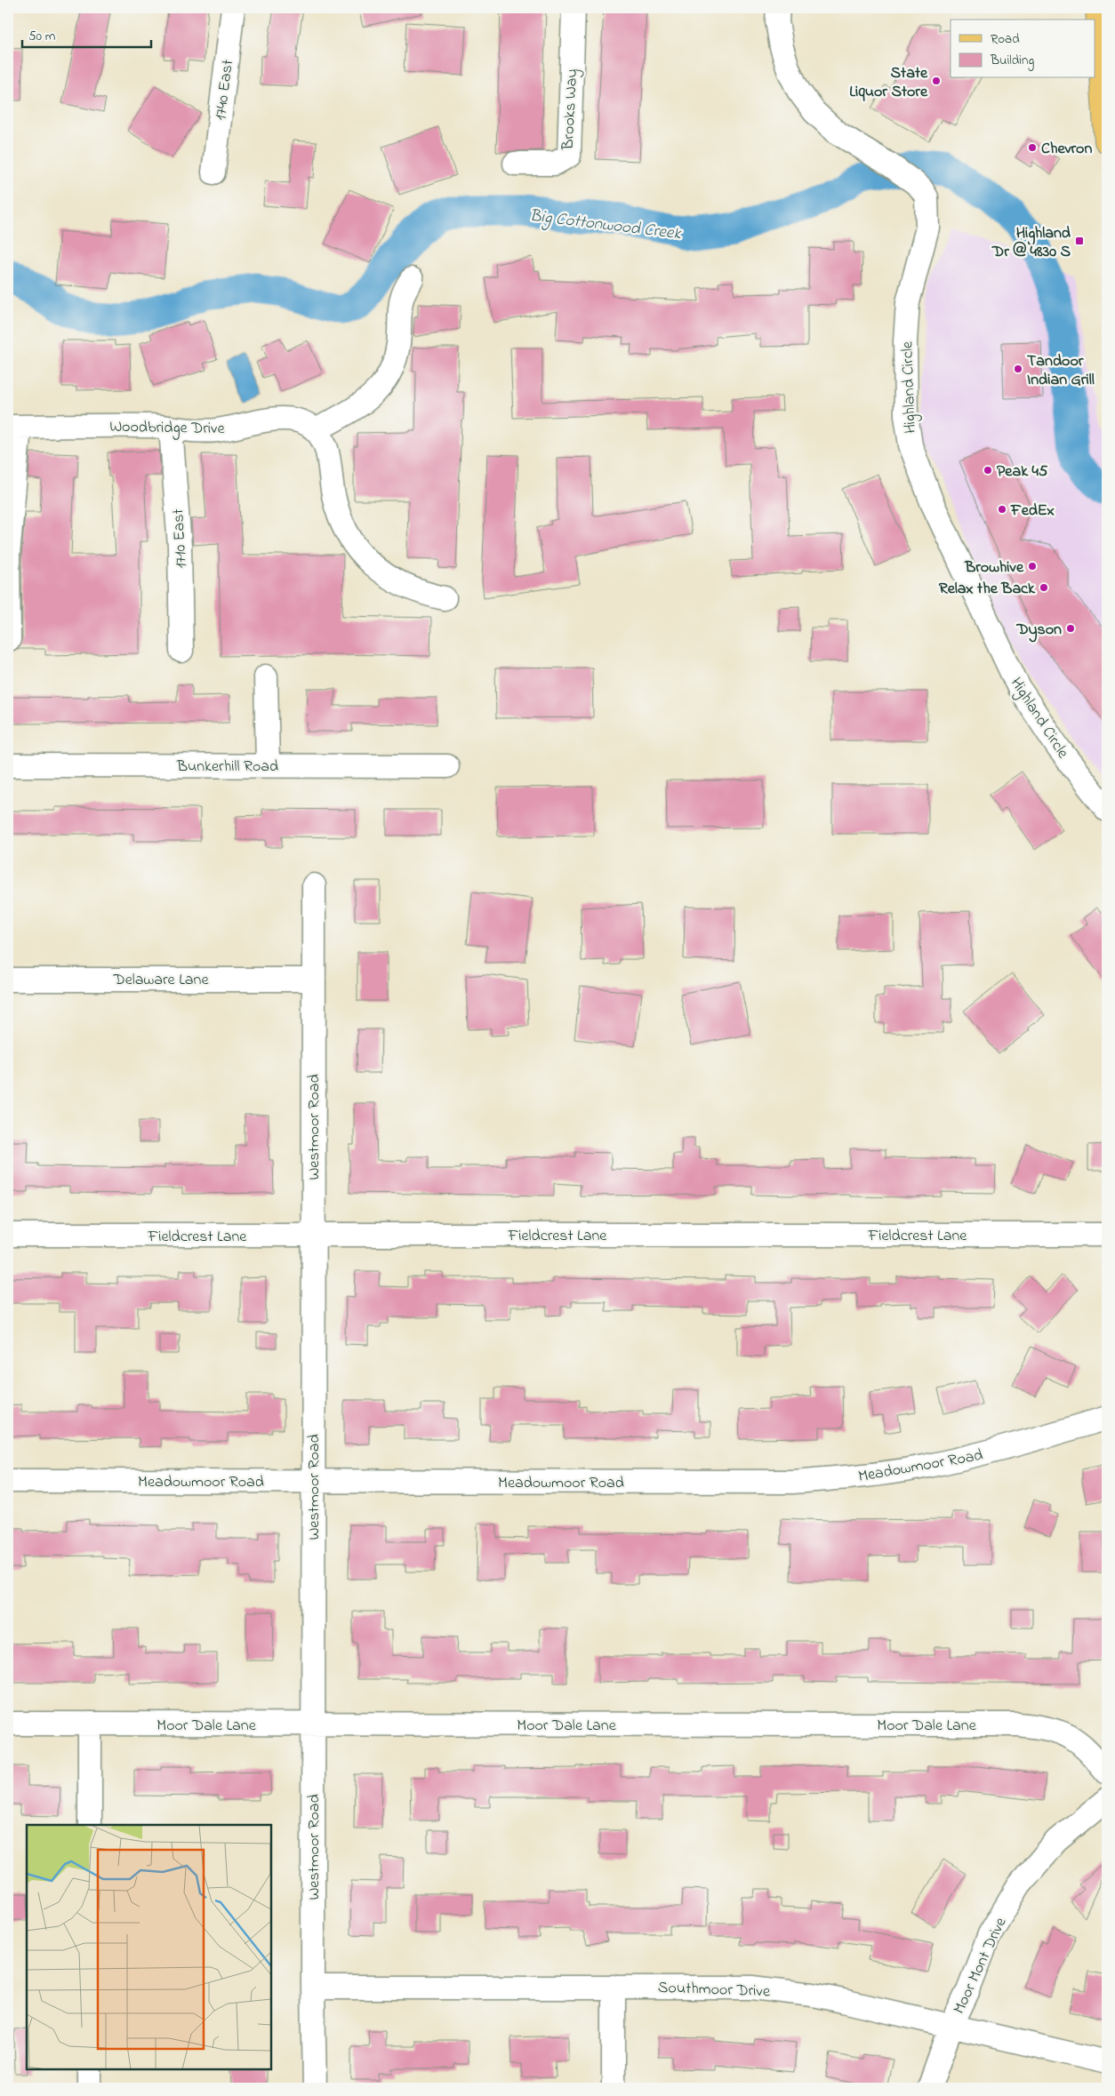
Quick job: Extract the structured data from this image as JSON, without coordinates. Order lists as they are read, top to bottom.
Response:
{
  "streets": {
    "street": [
      "1740 East",
      "Brooks Way",
      "Highland Circle",
      "Woodbridge Drive",
      "1710 East",
      "Bunkerhill Road",
      "Delaware Lane",
      "Westmoor Road",
      "Fieldcrest Lane",
      "Meadowmoor Road",
      "Moor Dale Lane",
      "Moor Mont Drive",
      "Southmoor Drive"
    ]
  },
  "crossings": [
    ["Woodbridge Drive", "1710 East"],
    ["Delaware Lane", "Westmoor Road"],
    ["Westmoor Road", "Fieldcrest Lane"],
    ["Westmoor Road", "Meadowmoor Road"],
    ["Westmoor Road", "Moor Dale Lane"],
    ["Westmoor Road", "Southmoor Drive"],
    ["Moor Mont Drive", "Southmoor Drive"]
  ],
  "water": ["Big Cottonwood Creek"],
  "places": {
    "other": [
      "State Liquor Store",
      "Chevron",
      "Tandoor Indian Grill",
      "Peak 45",
      "FedEx",
      "Browhive",
      "Relax the Back",
      "Dyson"
    ],
    "transit": ["Highland Dr @ 4830 S"]
  },
  "legend": ["Road", "Building"],
  "scale_bar": "50 m"
}
